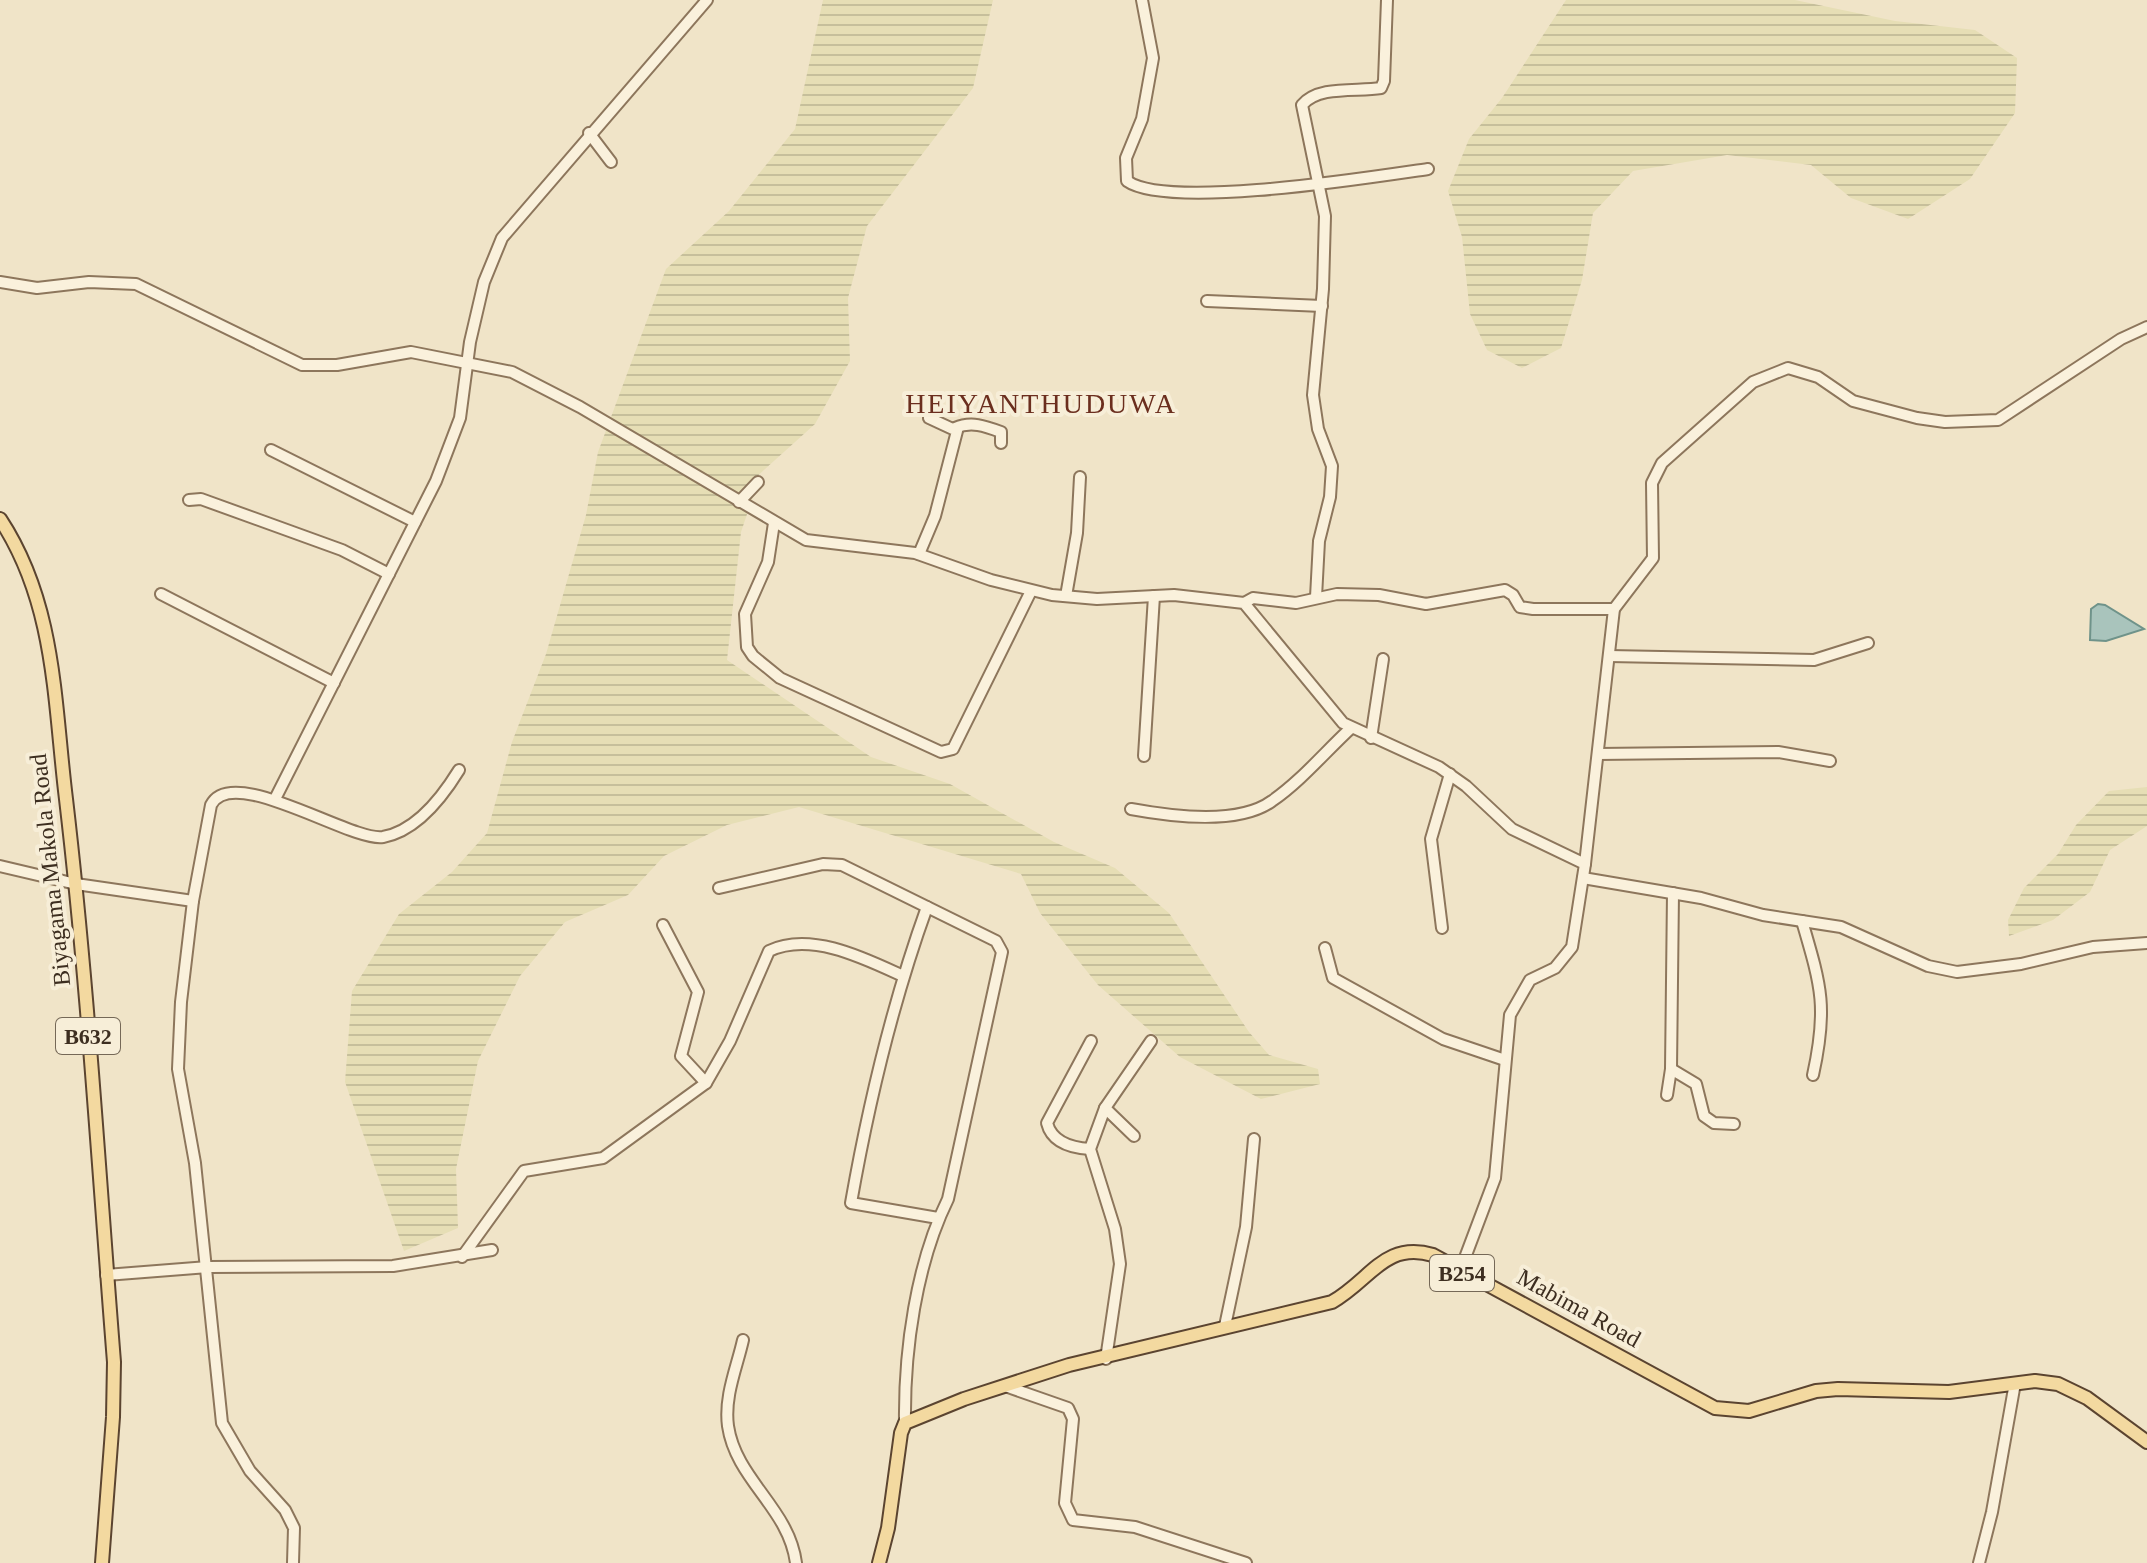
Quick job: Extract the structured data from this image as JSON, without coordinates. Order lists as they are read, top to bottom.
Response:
{
  "streets": {
    "main road": [
      "Biyagama Makola Road",
      "B632",
      "B254",
      "Mabima Road"
    ]
  },
  "districts": ["HEIYANTHUDUWA"]
}
